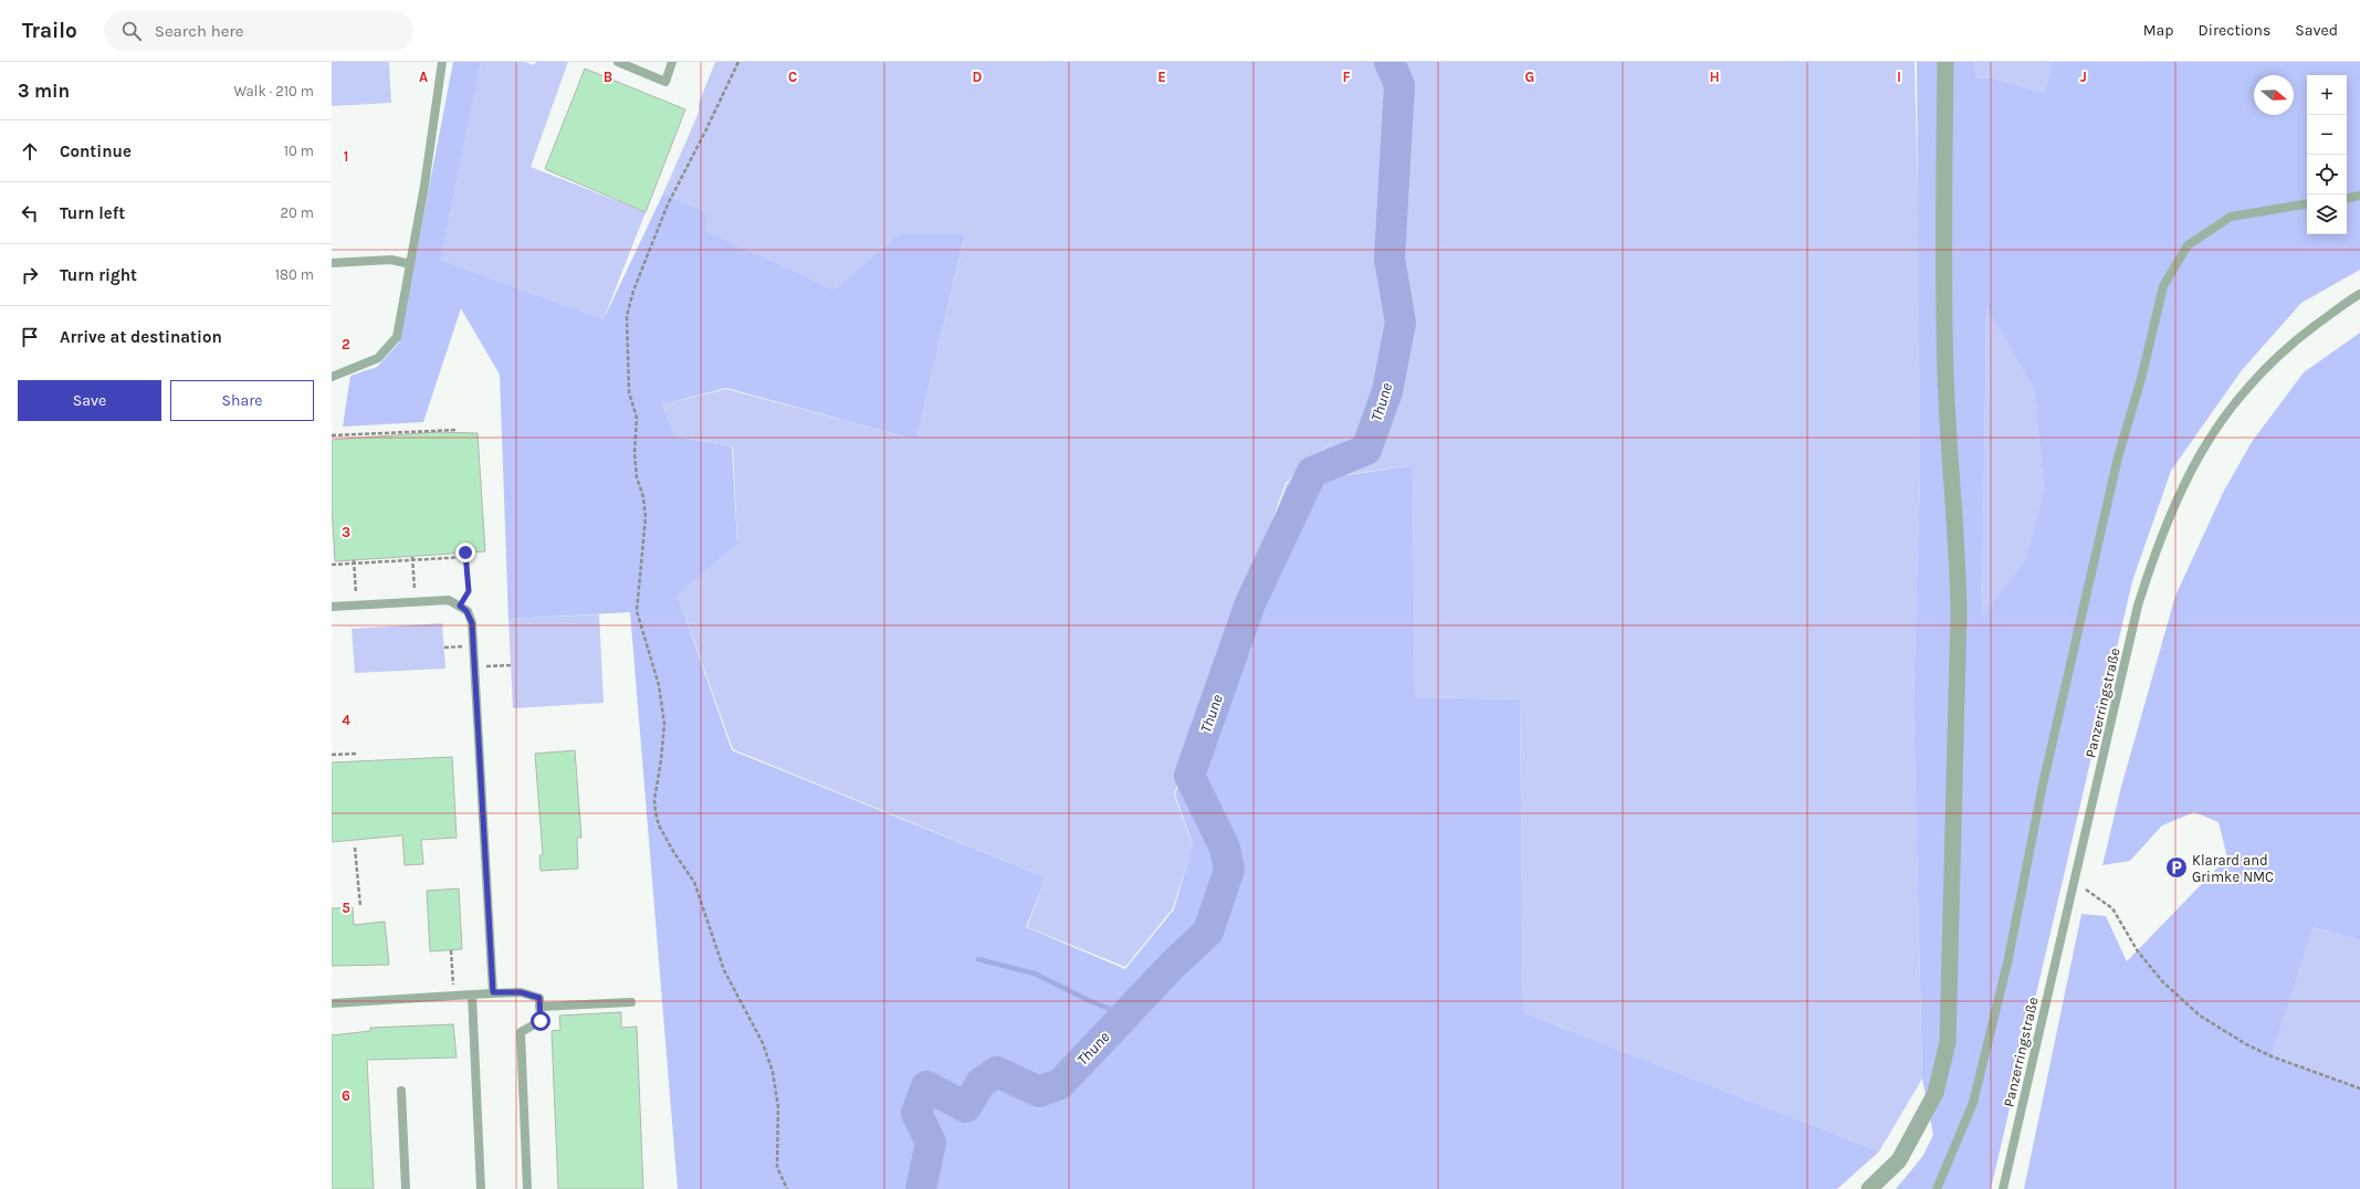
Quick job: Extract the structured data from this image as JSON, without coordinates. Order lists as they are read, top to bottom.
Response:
{
  "streets": {
    "lane": ["Panzerringstraße"]
  },
  "water": ["Thune"],
  "places": {
    "parking": ["Klarard and Grimke NMC"]
  },
  "north": "right",
  "page": {
    "header": "Trailo",
    "search": "Search here",
    "nav": ["Map", "Directions", "Saved"],
    "heading": ["3 min", "Walk · 210 m"],
    "map_buttons": ["+", "−"],
    "list": [
      ["Continue", "10 m"],
      ["Turn left", "20 m"],
      ["Turn right", "180 m"],
      "Arrive at destination"
    ],
    "buttons": ["Save", "Share"]
  },
  "grid": {
    "columns": [
      "A",
      "B",
      "C",
      "D",
      "E",
      "F",
      "G",
      "H",
      "I",
      "J"
    ],
    "rows": [
      "1",
      "2",
      "3",
      "4",
      "5",
      "6"
    ]
  }
}
